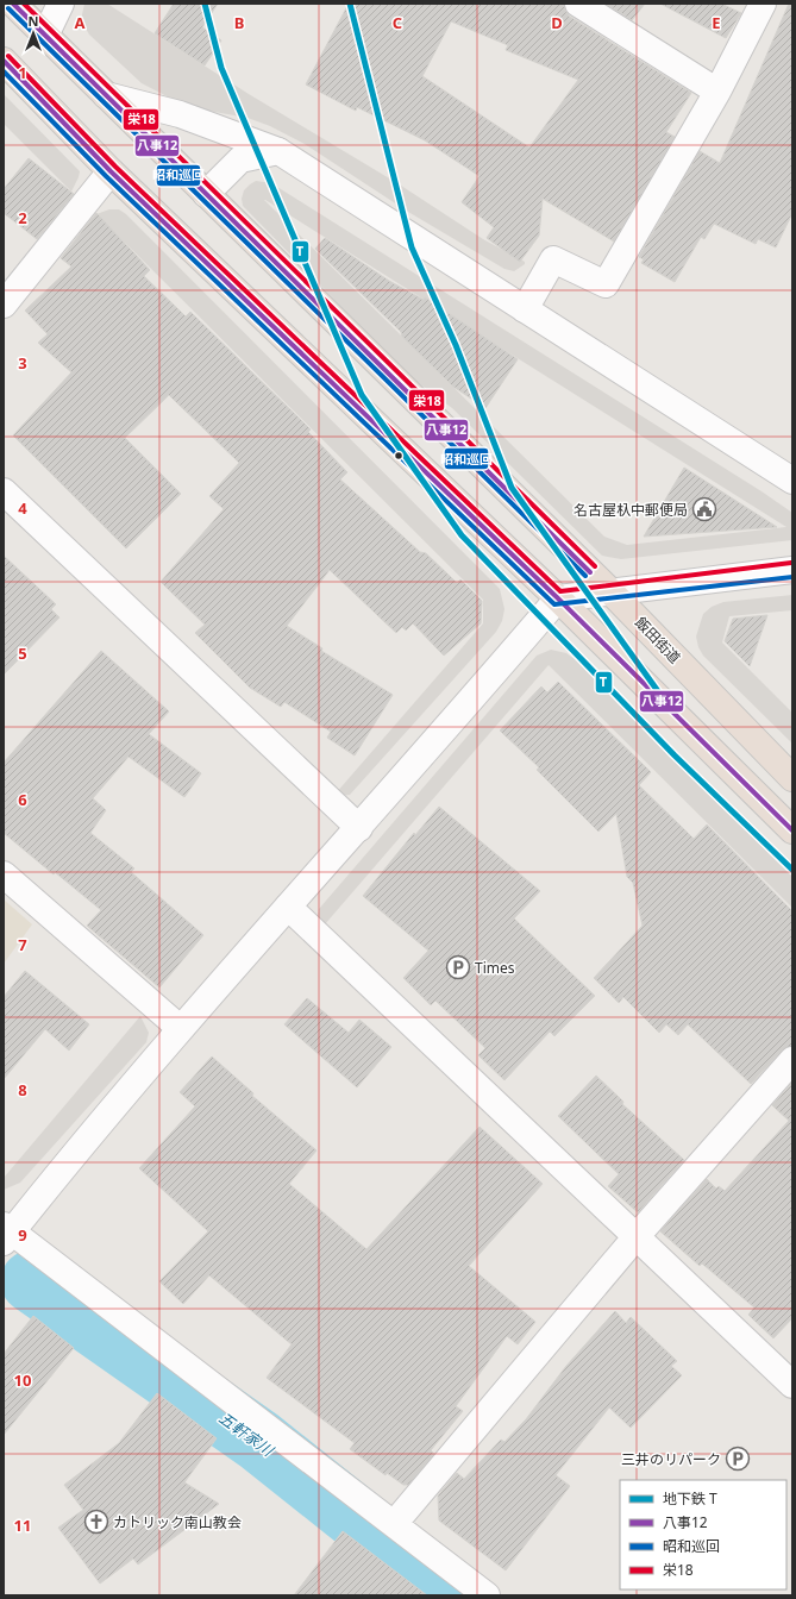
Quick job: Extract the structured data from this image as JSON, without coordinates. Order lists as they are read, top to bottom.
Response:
{
  "streets": {
    "highway": ["飯田街道"]
  },
  "water": ["五軒家川"],
  "places": {
    "public building": ["名古屋杁中郵便局"],
    "parking": ["Times", "三井のリパーク"],
    "church": ["カトリック南山教会"]
  },
  "lines": [
    "metro line T",
    "transit line 八事12",
    "transit line 栄18",
    "transit line 昭和巡回"
  ],
  "legend": [
    "地下鉄 T",
    "八事12",
    "昭和巡回",
    "栄18"
  ],
  "north": "top",
  "grid": {
    "columns": [
      "A",
      "B",
      "C",
      "D",
      "E"
    ],
    "rows": [
      "1",
      "2",
      "3",
      "4",
      "5",
      "6",
      "7",
      "8",
      "9",
      "10",
      "11"
    ]
  }
}
